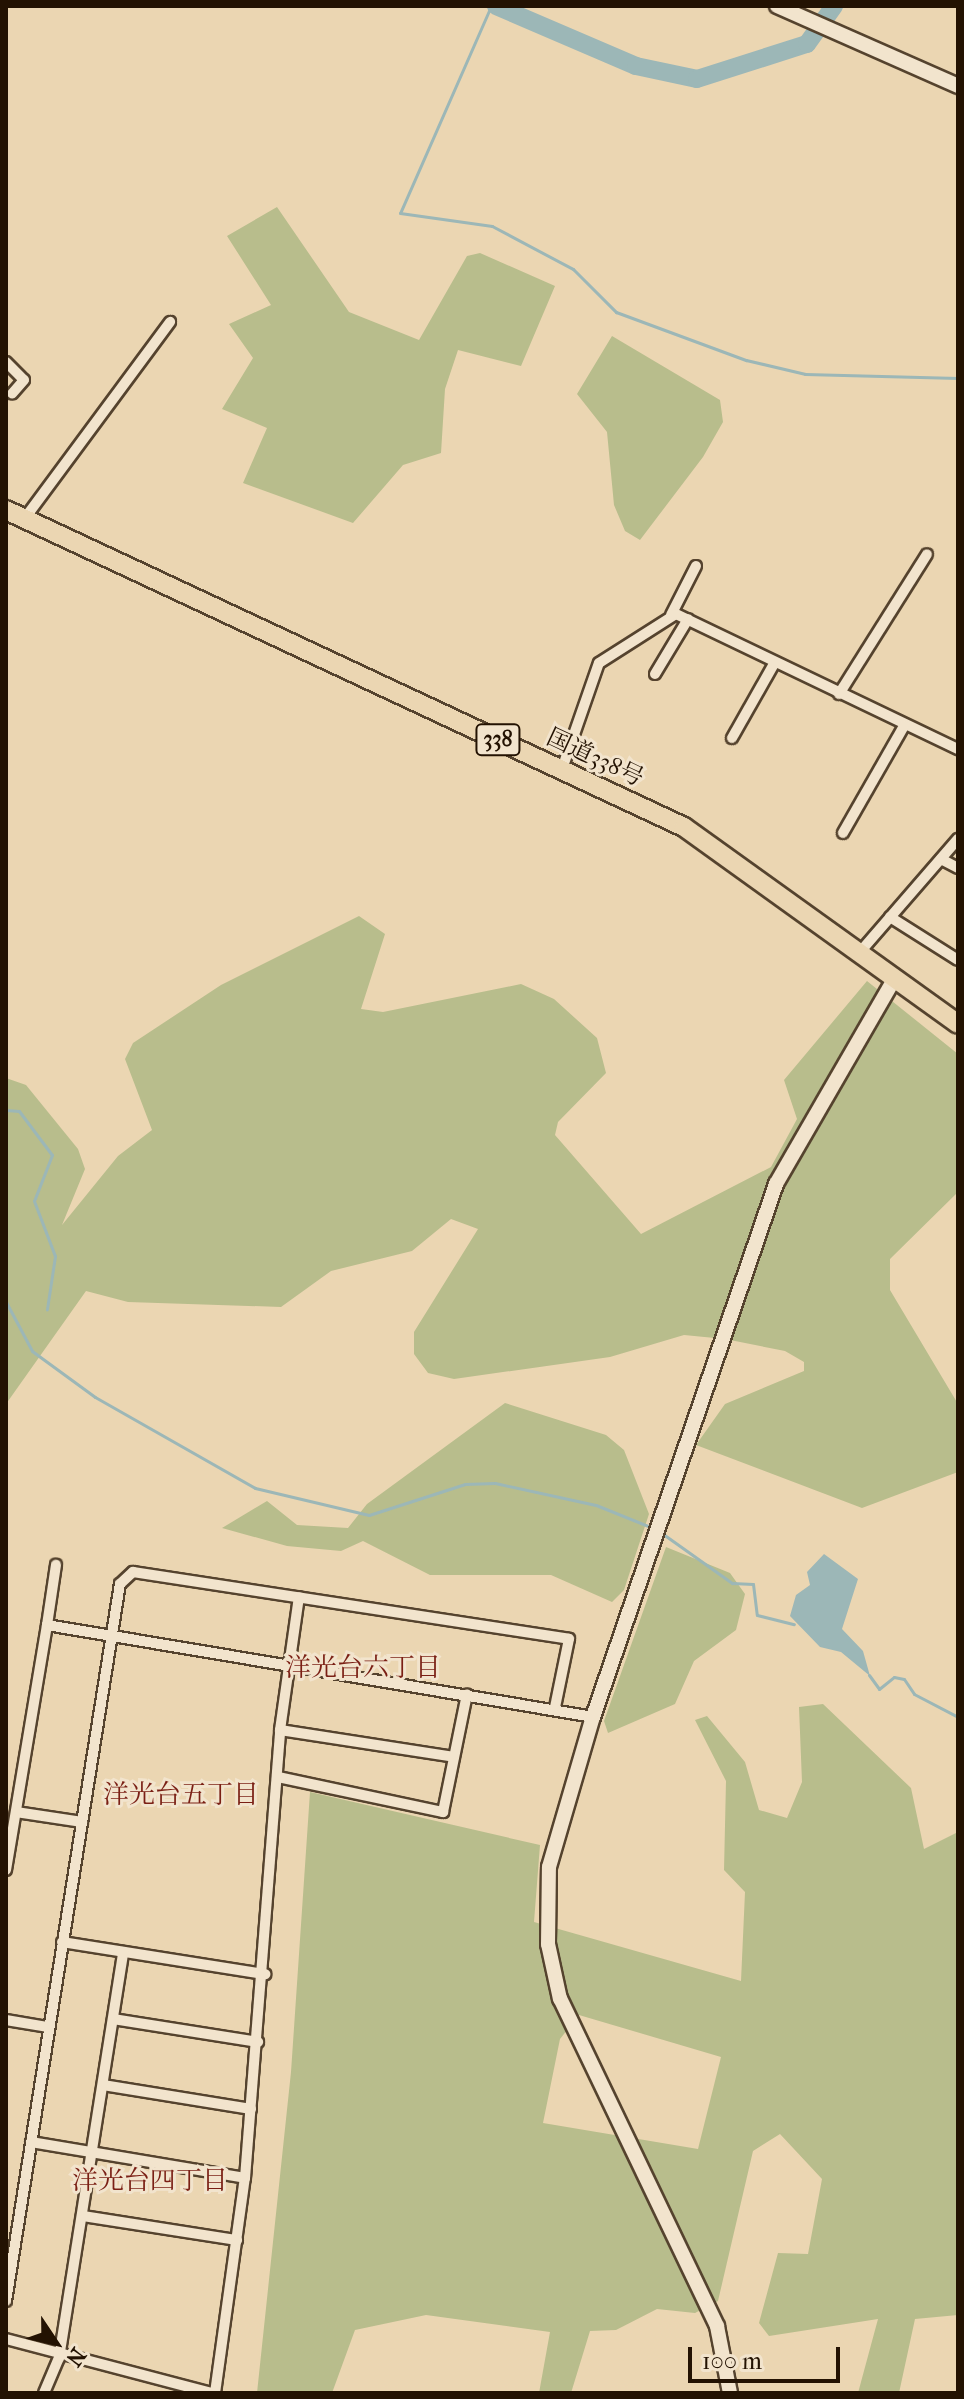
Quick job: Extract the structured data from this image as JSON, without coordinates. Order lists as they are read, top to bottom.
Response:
{
  "streets": {
    "highway": ["338", "国道338号"]
  },
  "districts": ["洋光台六丁目", "洋光台五丁目", "洋光台四丁目"],
  "scale_bar": "100 m",
  "north": "bottom right"
}
